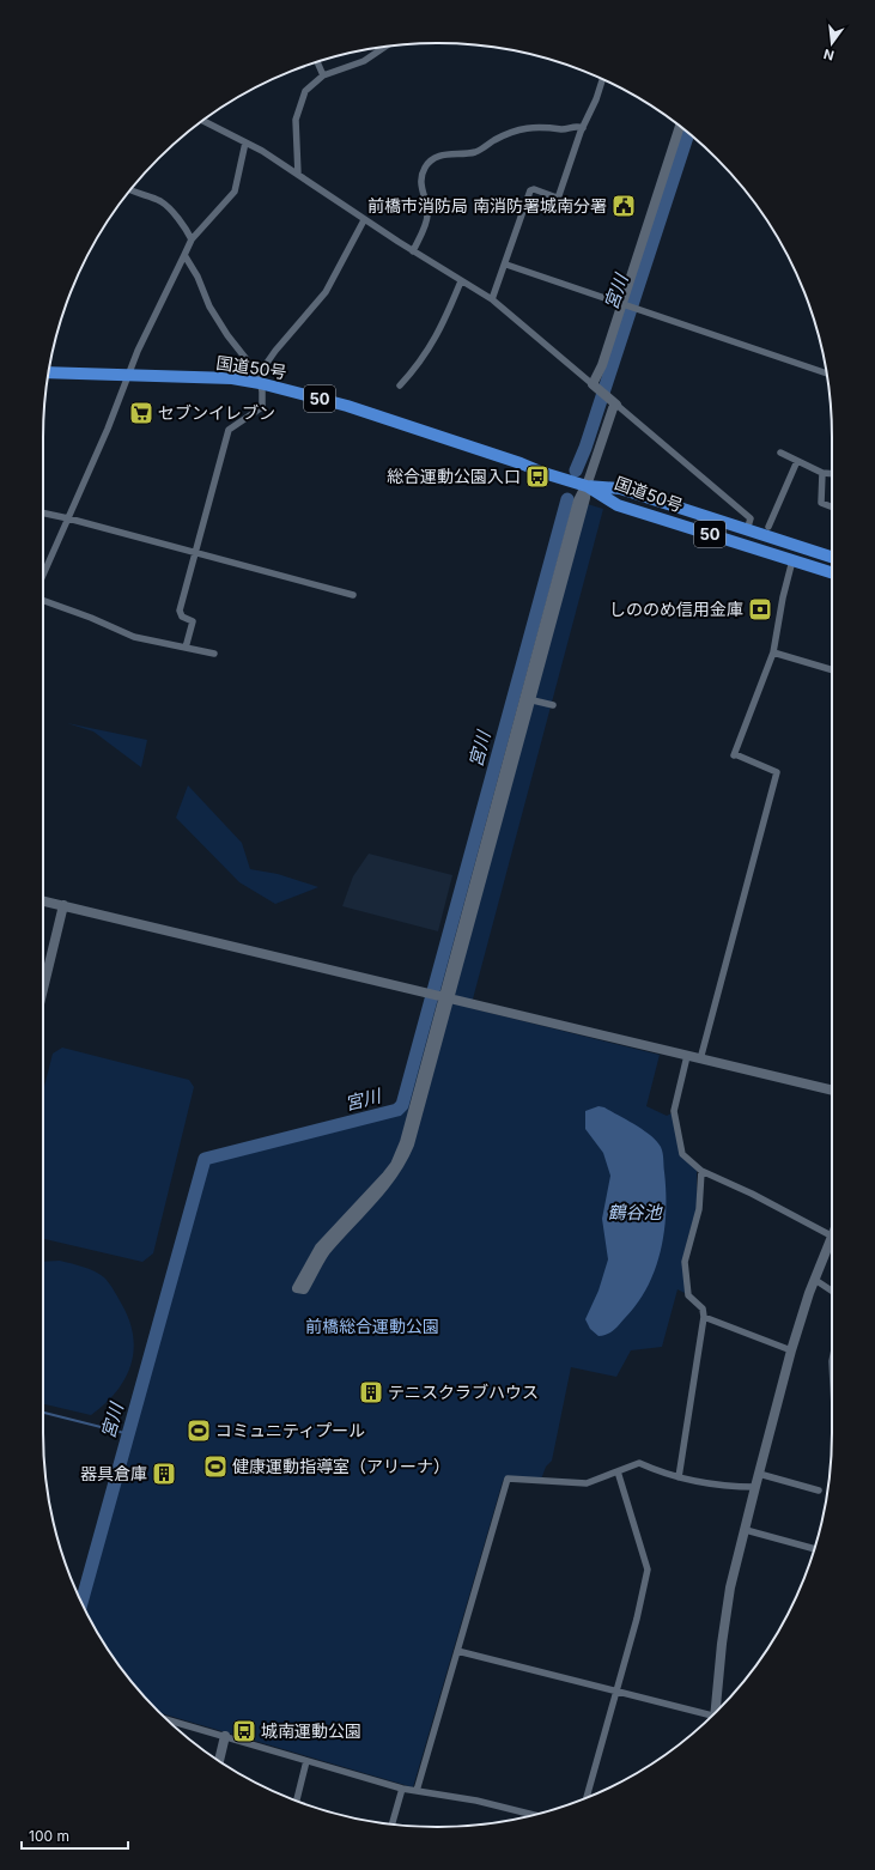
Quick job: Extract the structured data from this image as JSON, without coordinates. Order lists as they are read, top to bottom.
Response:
{
  "streets": {
    "highway": ["国道50号", "50"]
  },
  "water": ["宮川", "鶴谷池"],
  "parks": ["前橋総合運動公園"],
  "places": {
    "public building": ["前橋市消防局 南消防署城南分署"],
    "supermarket": ["セブンイレブン"],
    "bus stop": ["総合運動公園入口", "城南運動公園"],
    "bank": ["しののめ信用金庫"],
    "building": ["テニスクラブハウス", "器具倉庫"],
    "sports": ["コミュニティプール", "健康運動指導室（アリーナ）"]
  },
  "scale_bar": "100 m",
  "north": "bottom"
}
